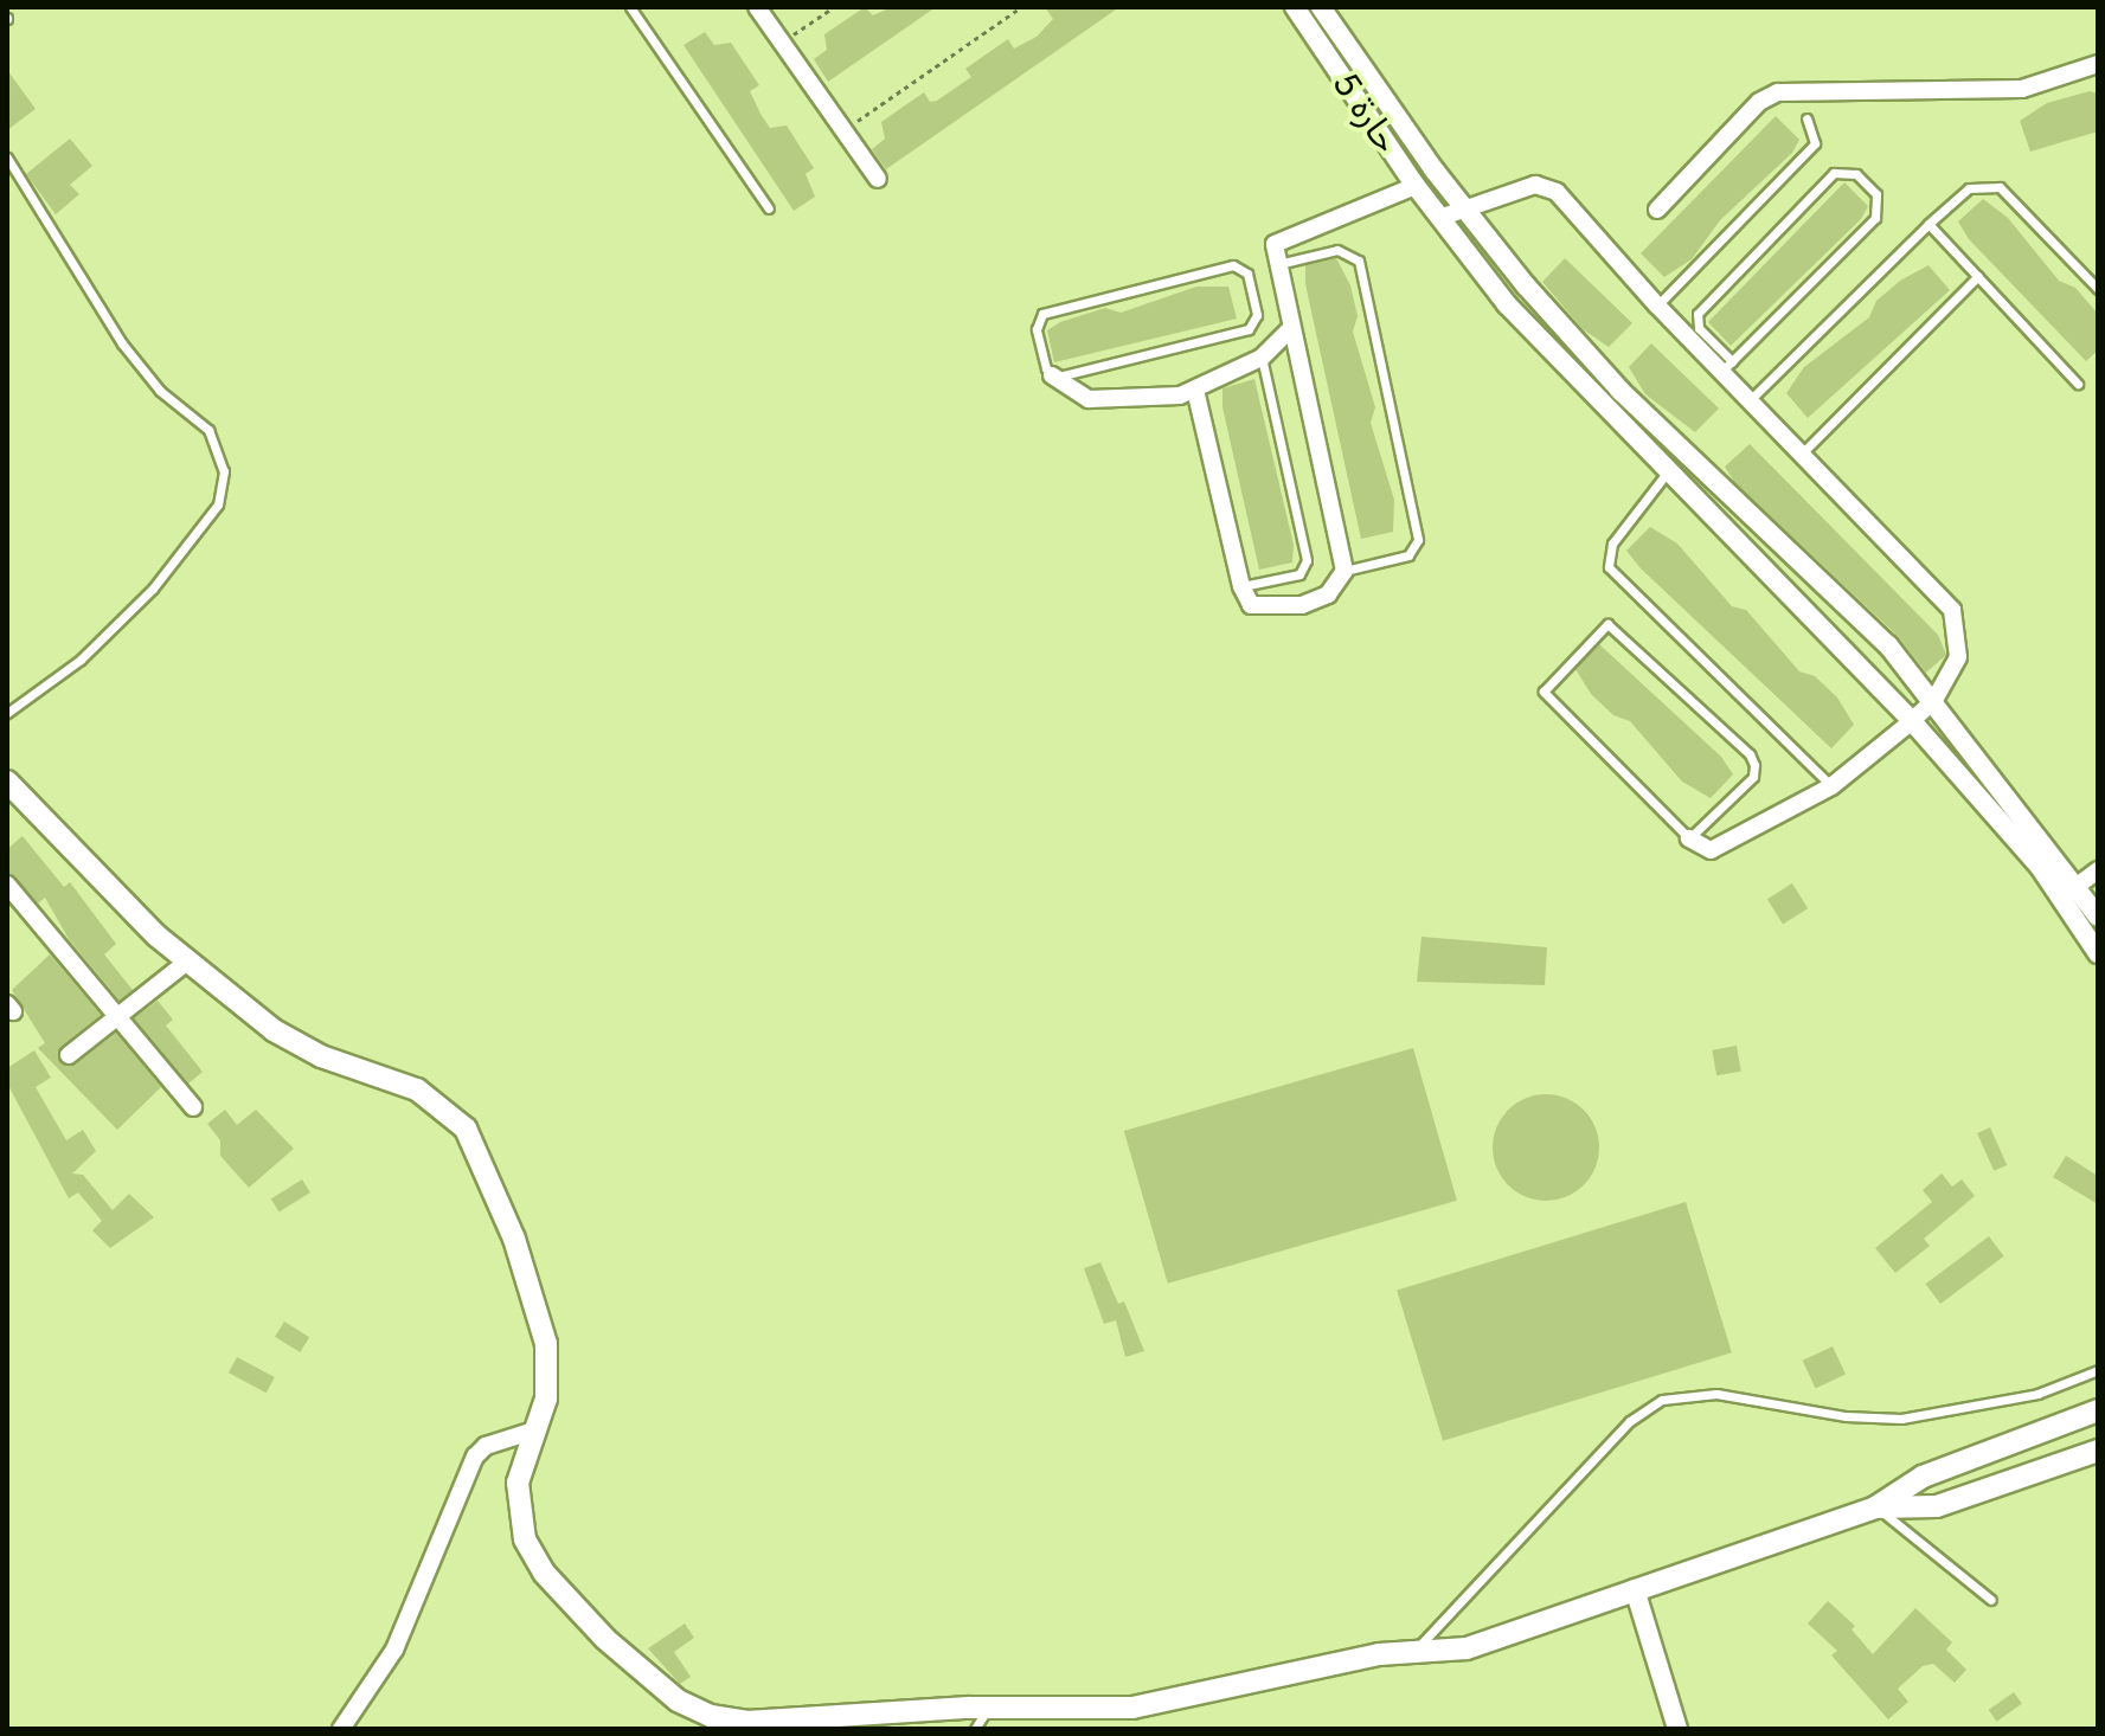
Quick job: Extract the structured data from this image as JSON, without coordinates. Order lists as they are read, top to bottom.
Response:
{
  "streets": {
    "street": ["حارة 5"]
  }
}
